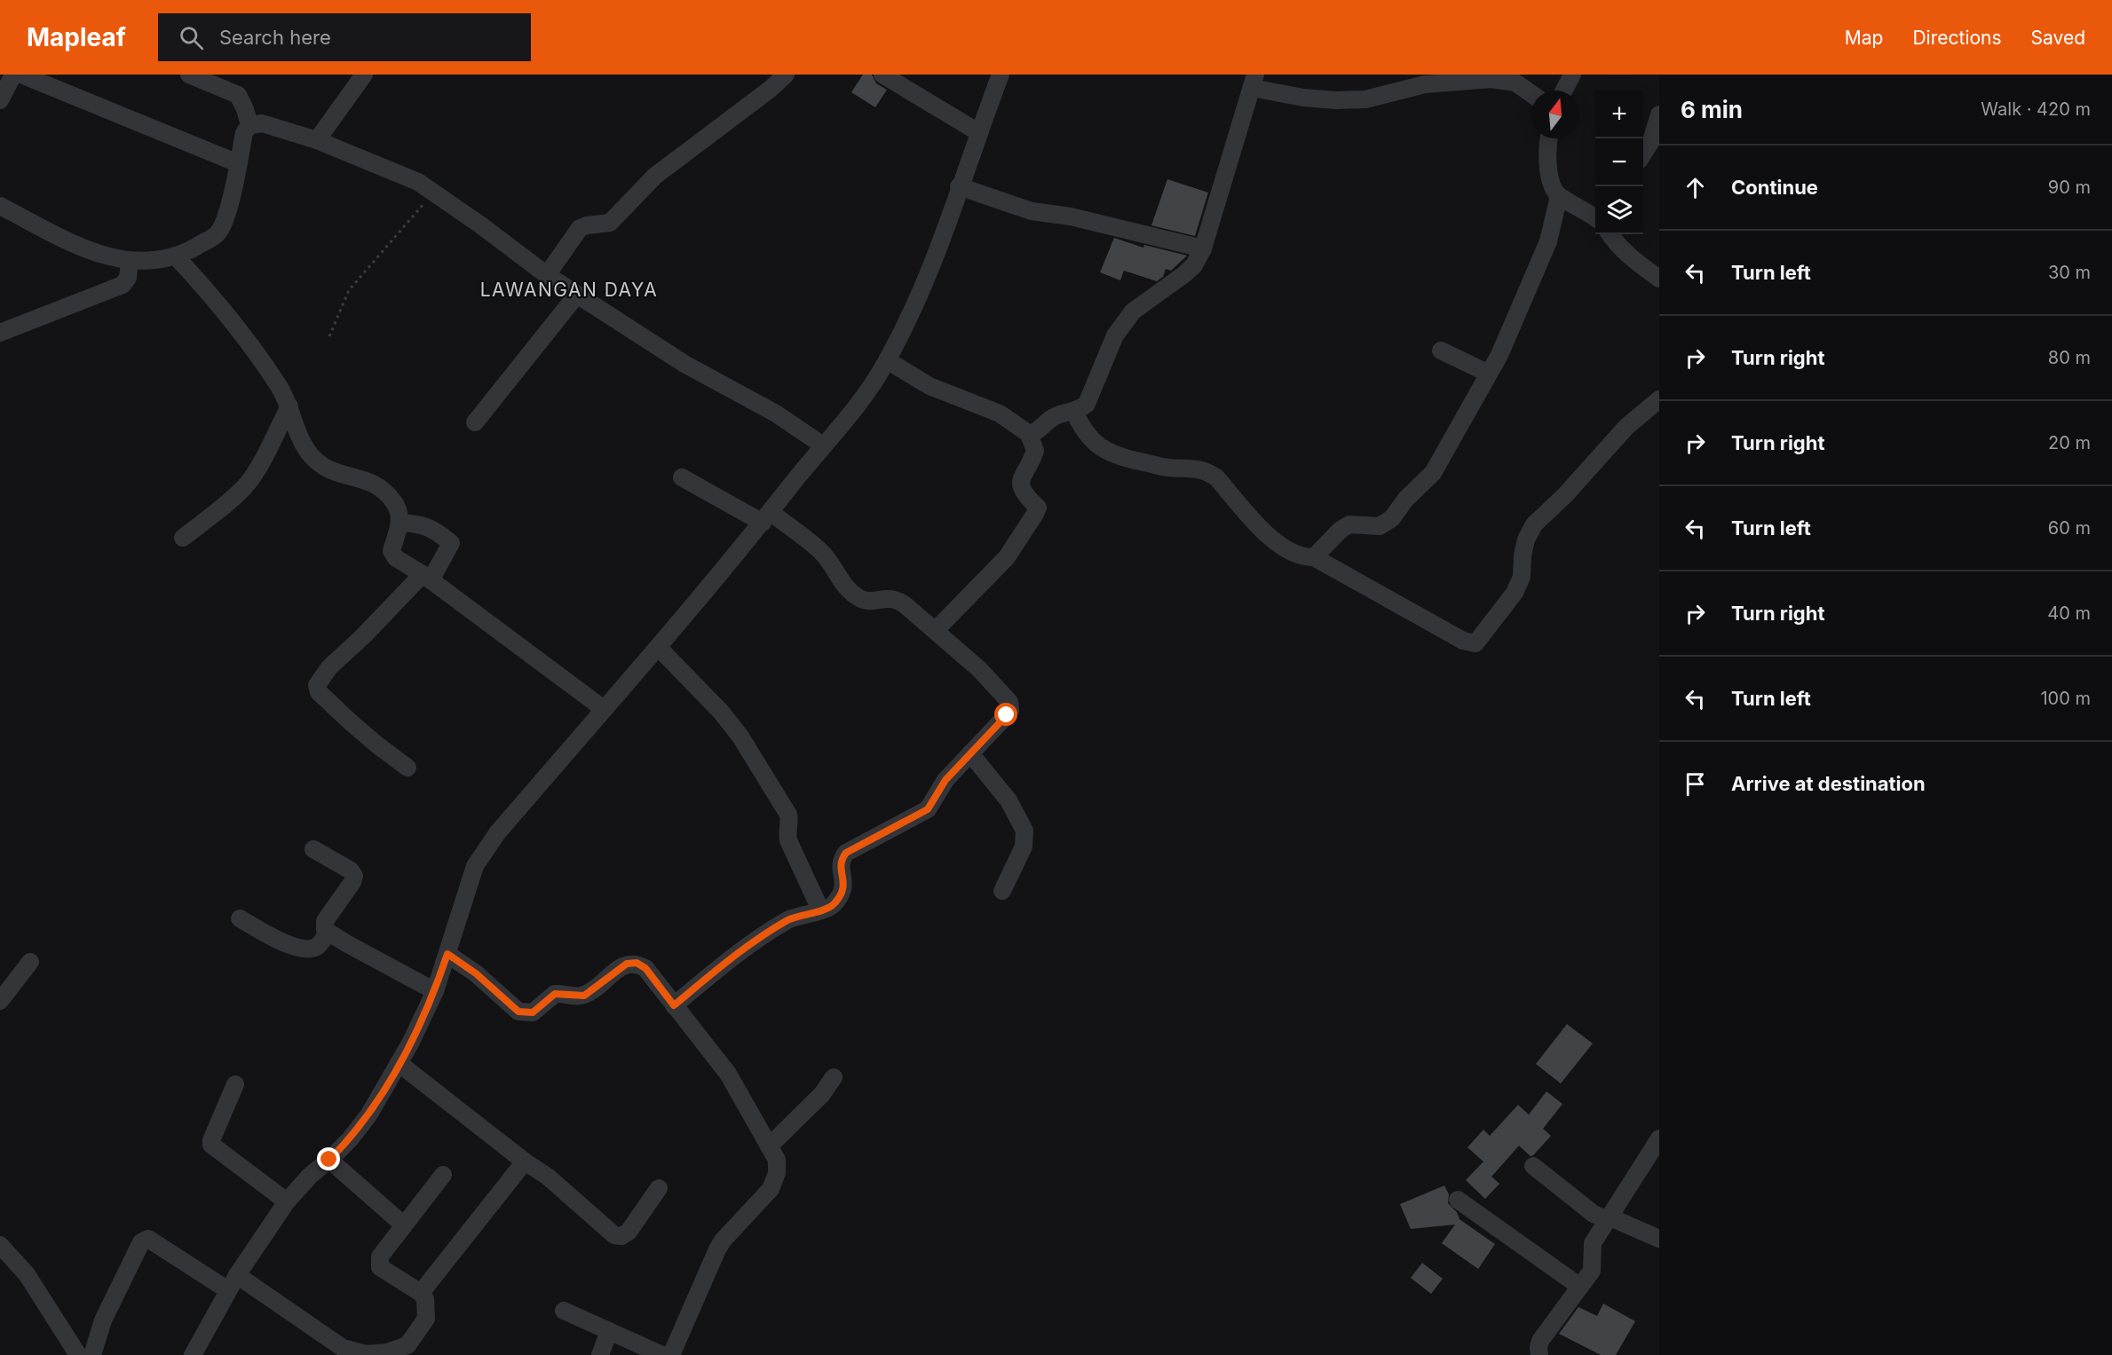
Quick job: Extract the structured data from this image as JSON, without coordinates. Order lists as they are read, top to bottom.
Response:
{
  "districts": ["LAWANGAN DAYA"],
  "north": "top",
  "page": {
    "header": "Mapleaf",
    "search": "Search here",
    "nav": ["Map", "Directions", "Saved"],
    "heading": ["6 min", "Walk · 420 m"],
    "map_buttons": ["+", "−"],
    "list": [
      ["Continue", "90 m"],
      ["Turn left", "30 m"],
      ["Turn right", "80 m"],
      ["Turn right", "20 m"],
      ["Turn left", "60 m"],
      ["Turn right", "40 m"],
      ["Turn left", "100 m"],
      "Arrive at destination"
    ]
  }
}
